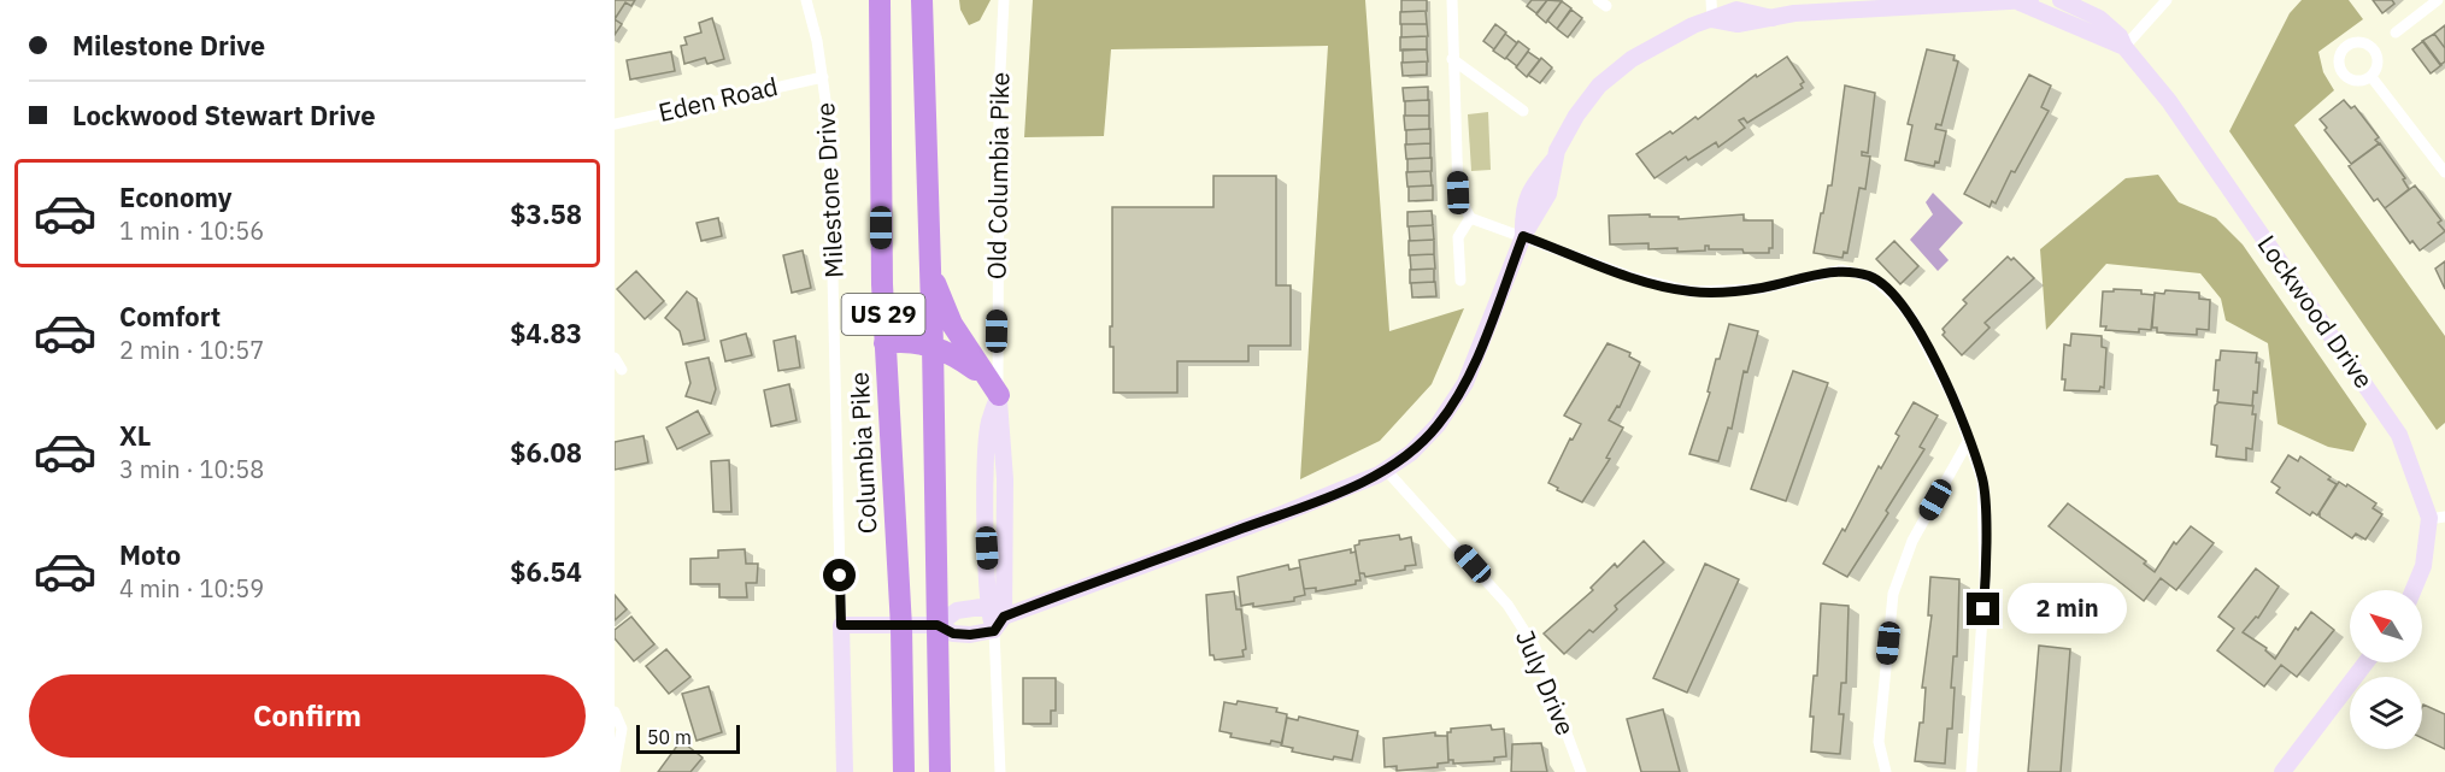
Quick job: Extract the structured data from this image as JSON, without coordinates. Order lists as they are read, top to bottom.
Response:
{
  "streets": {
    "highway": ["US 29", "Columbia Pike"],
    "street": [
      "Eden Road",
      "Old Columbia Pike",
      "Milestone Drive",
      "Lockwood Drive",
      "July Drive"
    ]
  },
  "crossings": [
    ["Eden Road", "Milestone Drive"]
  ],
  "scale_bar": "50 m",
  "north": "top left",
  "page": {
    "banner": ["Milestone Drive", "Lockwood Stewart Drive"],
    "list": [
      {
        "name": "Economy",
        "note": "1 min · 10:56",
        "value": "$3.58"
      },
      {
        "name": "Comfort",
        "note": "2 min · 10:57",
        "value": "$4.83"
      },
      {
        "name": "XL",
        "note": "3 min · 10:58",
        "value": "$6.08"
      },
      {
        "name": "Moto",
        "note": "4 min · 10:59",
        "value": "$6.54"
      }
    ],
    "bubble": "2 min",
    "buttons": "Confirm",
    "scale": "50 m"
  }
}
